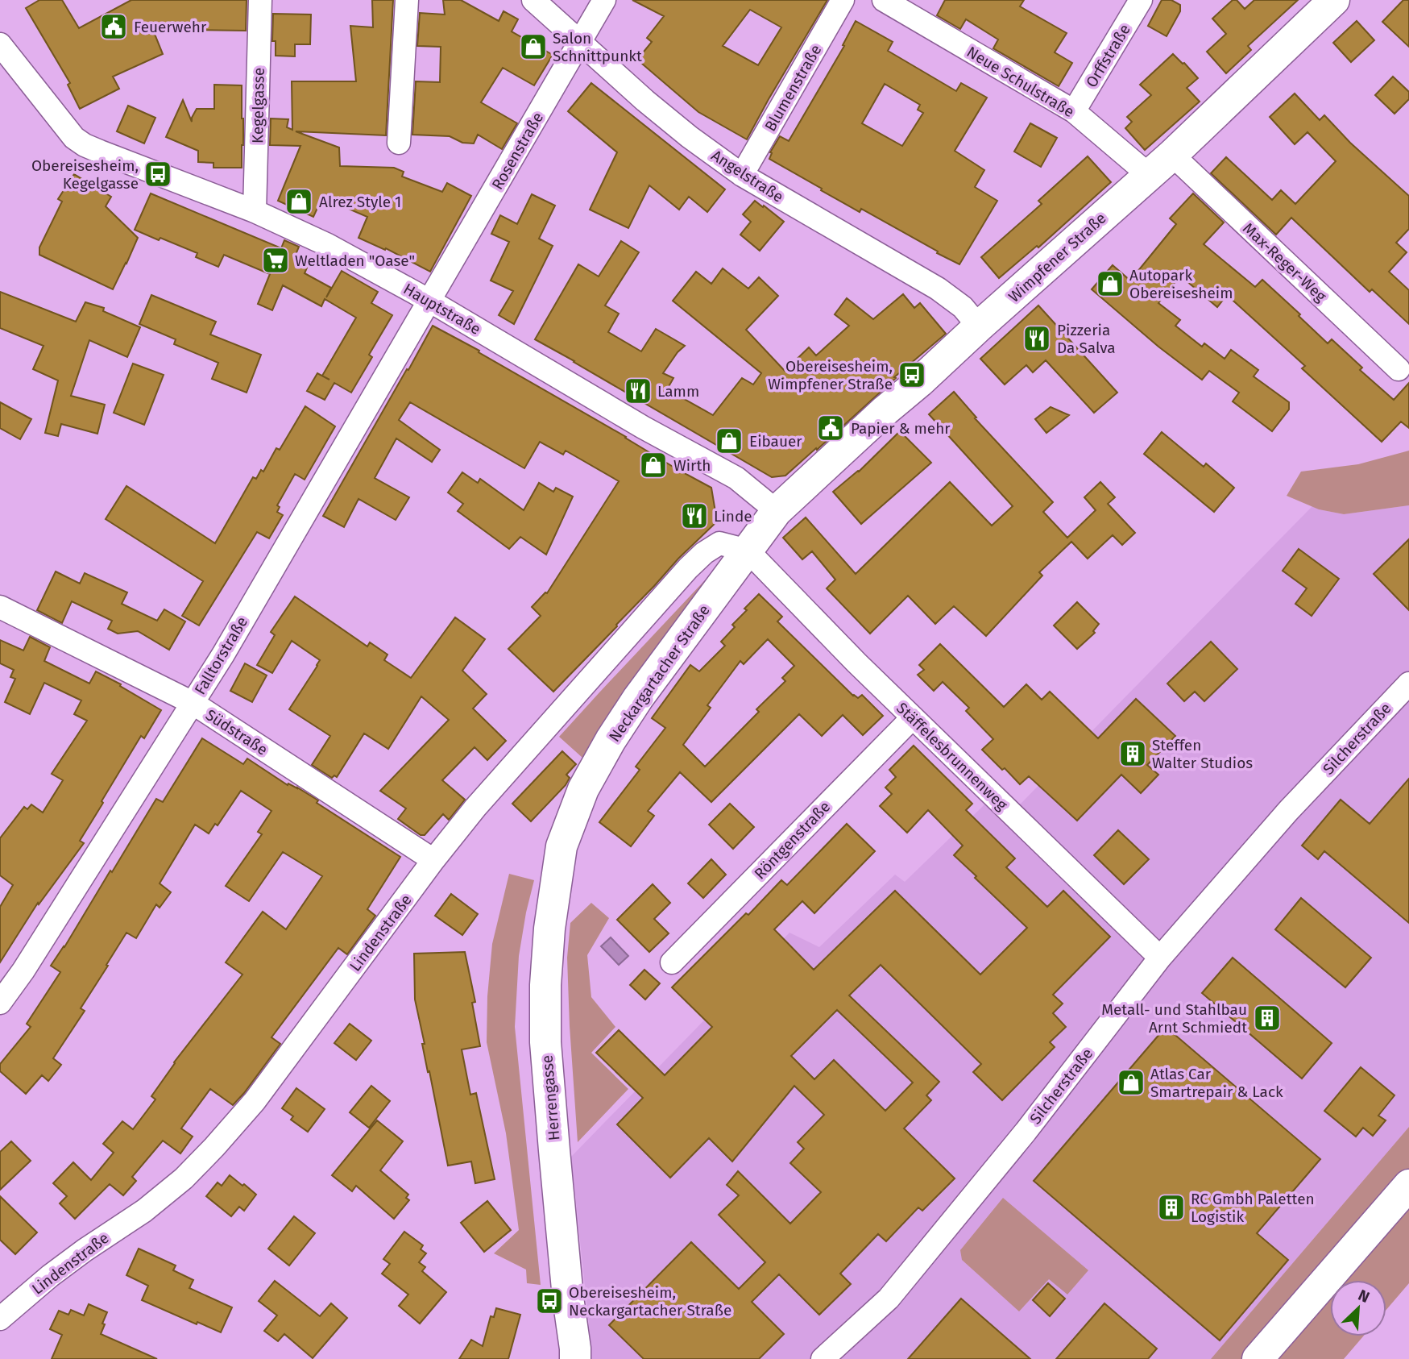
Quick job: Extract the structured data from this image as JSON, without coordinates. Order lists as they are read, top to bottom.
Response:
{
  "streets": {
    "street": [
      "Orffstraße",
      "Neue Schulstraße",
      "Blumenstraße",
      "Kegelgasse",
      "Rosenstraße",
      "Angelstraße",
      "Wimpfener Straße",
      "Max-Reger-Weg",
      "Hauptstraße",
      "Falltorstraße",
      "Neckargartacher Straße",
      "Südstraße",
      "Silcherstraße",
      "Stäffelesbrunnenweg",
      "Röntgenstraße",
      "Lindenstraße",
      "Herrengasse"
    ]
  },
  "crossings": [
    ["Orffstraße", "Neue Schulstraße"],
    ["Neue Schulstraße", "Wimpfener Straße"],
    ["Blumenstraße", "Angelstraße"],
    ["Kegelgasse", "Hauptstraße"],
    ["Rosenstraße", "Angelstraße"],
    ["Rosenstraße", "Hauptstraße"],
    ["Rosenstraße", "Falltorstraße"],
    ["Angelstraße", "Wimpfener Straße"],
    ["Wimpfener Straße", "Max-Reger-Weg"],
    ["Wimpfener Straße", "Hauptstraße"],
    ["Wimpfener Straße", "Neckargartacher Straße"],
    ["Hauptstraße", "Falltorstraße"],
    ["Hauptstraße", "Neckargartacher Straße"],
    ["Falltorstraße", "Südstraße"],
    ["Neckargartacher Straße", "Stäffelesbrunnenweg"],
    ["Neckargartacher Straße", "Lindenstraße"],
    ["Neckargartacher Straße", "Herrengasse"],
    ["Südstraße", "Lindenstraße"],
    ["Silcherstraße", "Stäffelesbrunnenweg"],
    ["Stäffelesbrunnenweg", "Röntgenstraße"],
    ["Stäffelesbrunnenweg", "Lindenstraße"]
  ],
  "places": {
    "public building": ["Feuerwehr", "Papier & mehr"],
    "shop": [
      "Salon Schnittpunkt",
      "Alrez Style 1",
      "Autopark Obereisesheim",
      "Eibauer",
      "Wirth",
      "Atlas Car Smartrepair & Lack"
    ],
    "bus stop": ["Obereisesheim, Kegelgasse", "Obereisesheim, Wimpfener Straße", "Obereisesheim, Neckargartacher Straße"],
    "supermarket": ["Weltladen \"Oase\""],
    "restaurant": ["Pizzeria Da Salva", "Lamm", "Linde"],
    "building": ["Steffen Walter Studios", "Metall- und Stahlbau Arnt Schmiedt", "RC Gmbh Paletten Logistik"]
  },
  "north": "top right"
}
